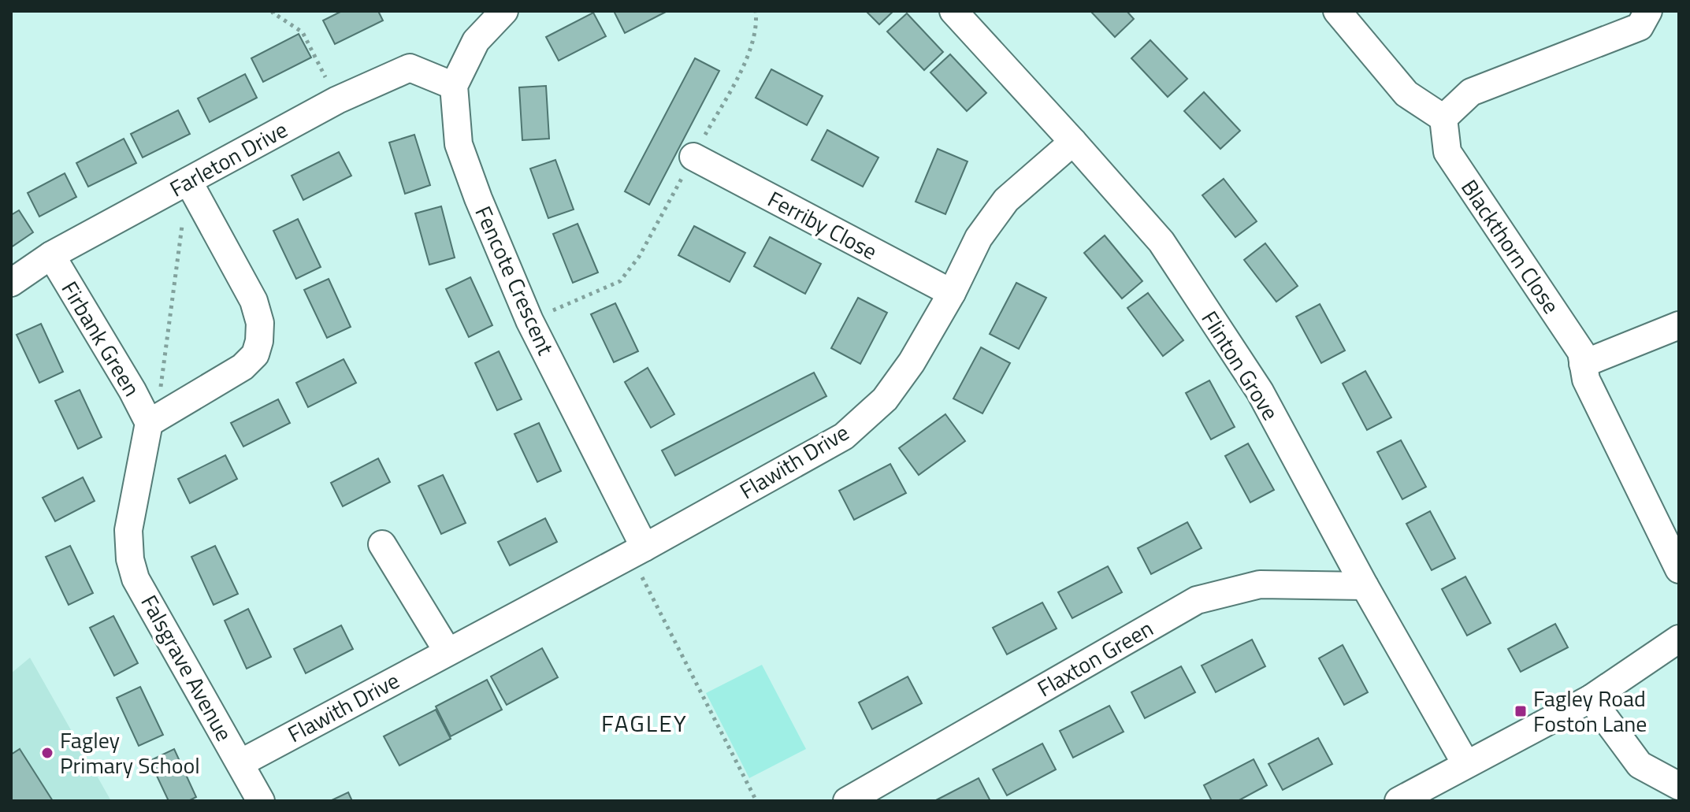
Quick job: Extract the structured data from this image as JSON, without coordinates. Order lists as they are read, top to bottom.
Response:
{
  "streets": {
    "street": [
      "Farleton Drive",
      "Ferriby Close",
      "Blackthorn Close",
      "Fencote Crescent",
      "Firbank Green",
      "Flinton Grove",
      "Flawith Drive",
      "Flaxton Green",
      "Falsgrave Avenue"
    ]
  },
  "crossings": [
    ["Farleton Drive", "Fencote Crescent"],
    ["Farleton Drive", "Firbank Green"],
    ["Ferriby Close", "Flawith Drive"],
    ["Fencote Crescent", "Flawith Drive"],
    ["Firbank Green", "Falsgrave Avenue"],
    ["Flinton Grove", "Flawith Drive"],
    ["Flinton Grove", "Flaxton Green"],
    ["Flawith Drive", "Falsgrave Avenue"]
  ],
  "districts": ["FAGLEY"],
  "places": {
    "transit": ["Fagley Road Foston Lane"],
    "other": ["Fagley Primary School"]
  }
}
